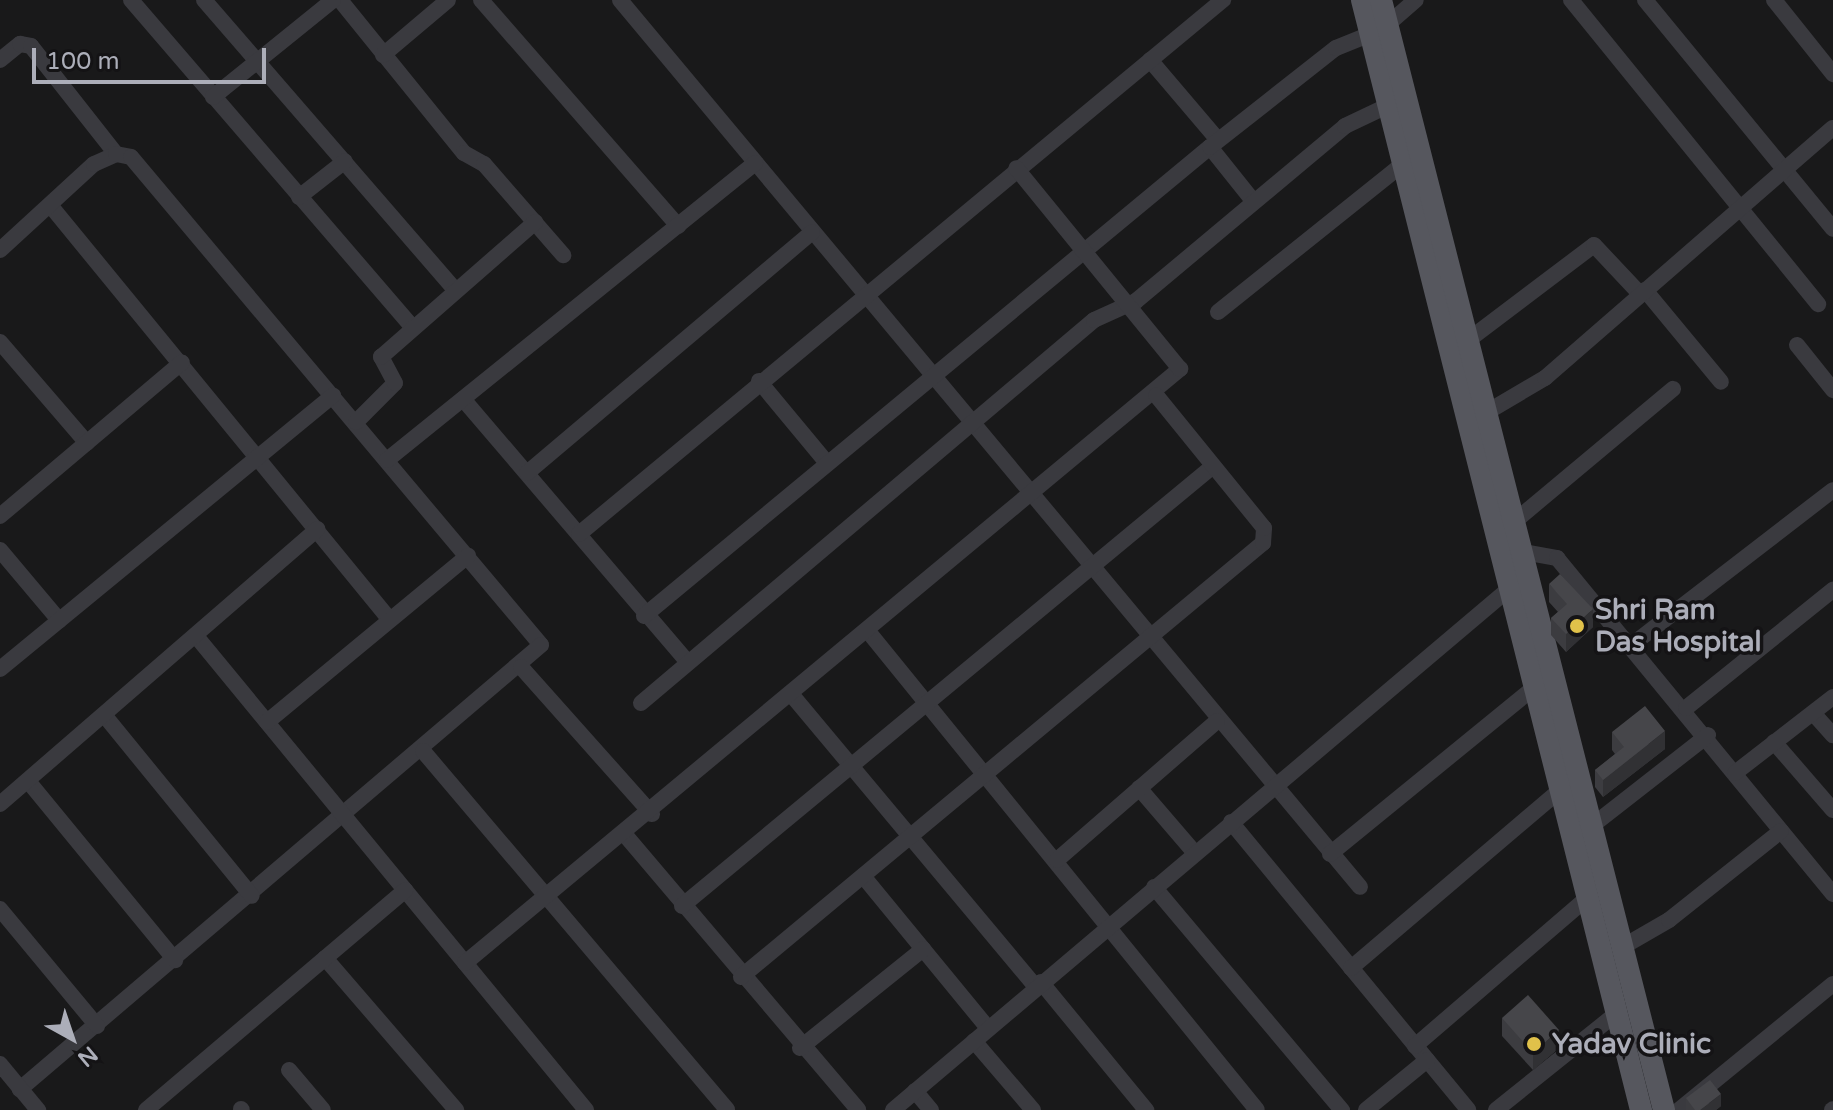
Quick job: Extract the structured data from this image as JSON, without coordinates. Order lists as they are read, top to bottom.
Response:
{
  "places": ["Shri Ram Das Hospital", "Yadav Clinic"],
  "scale_bar": "100 m",
  "north": "bottom right"
}
